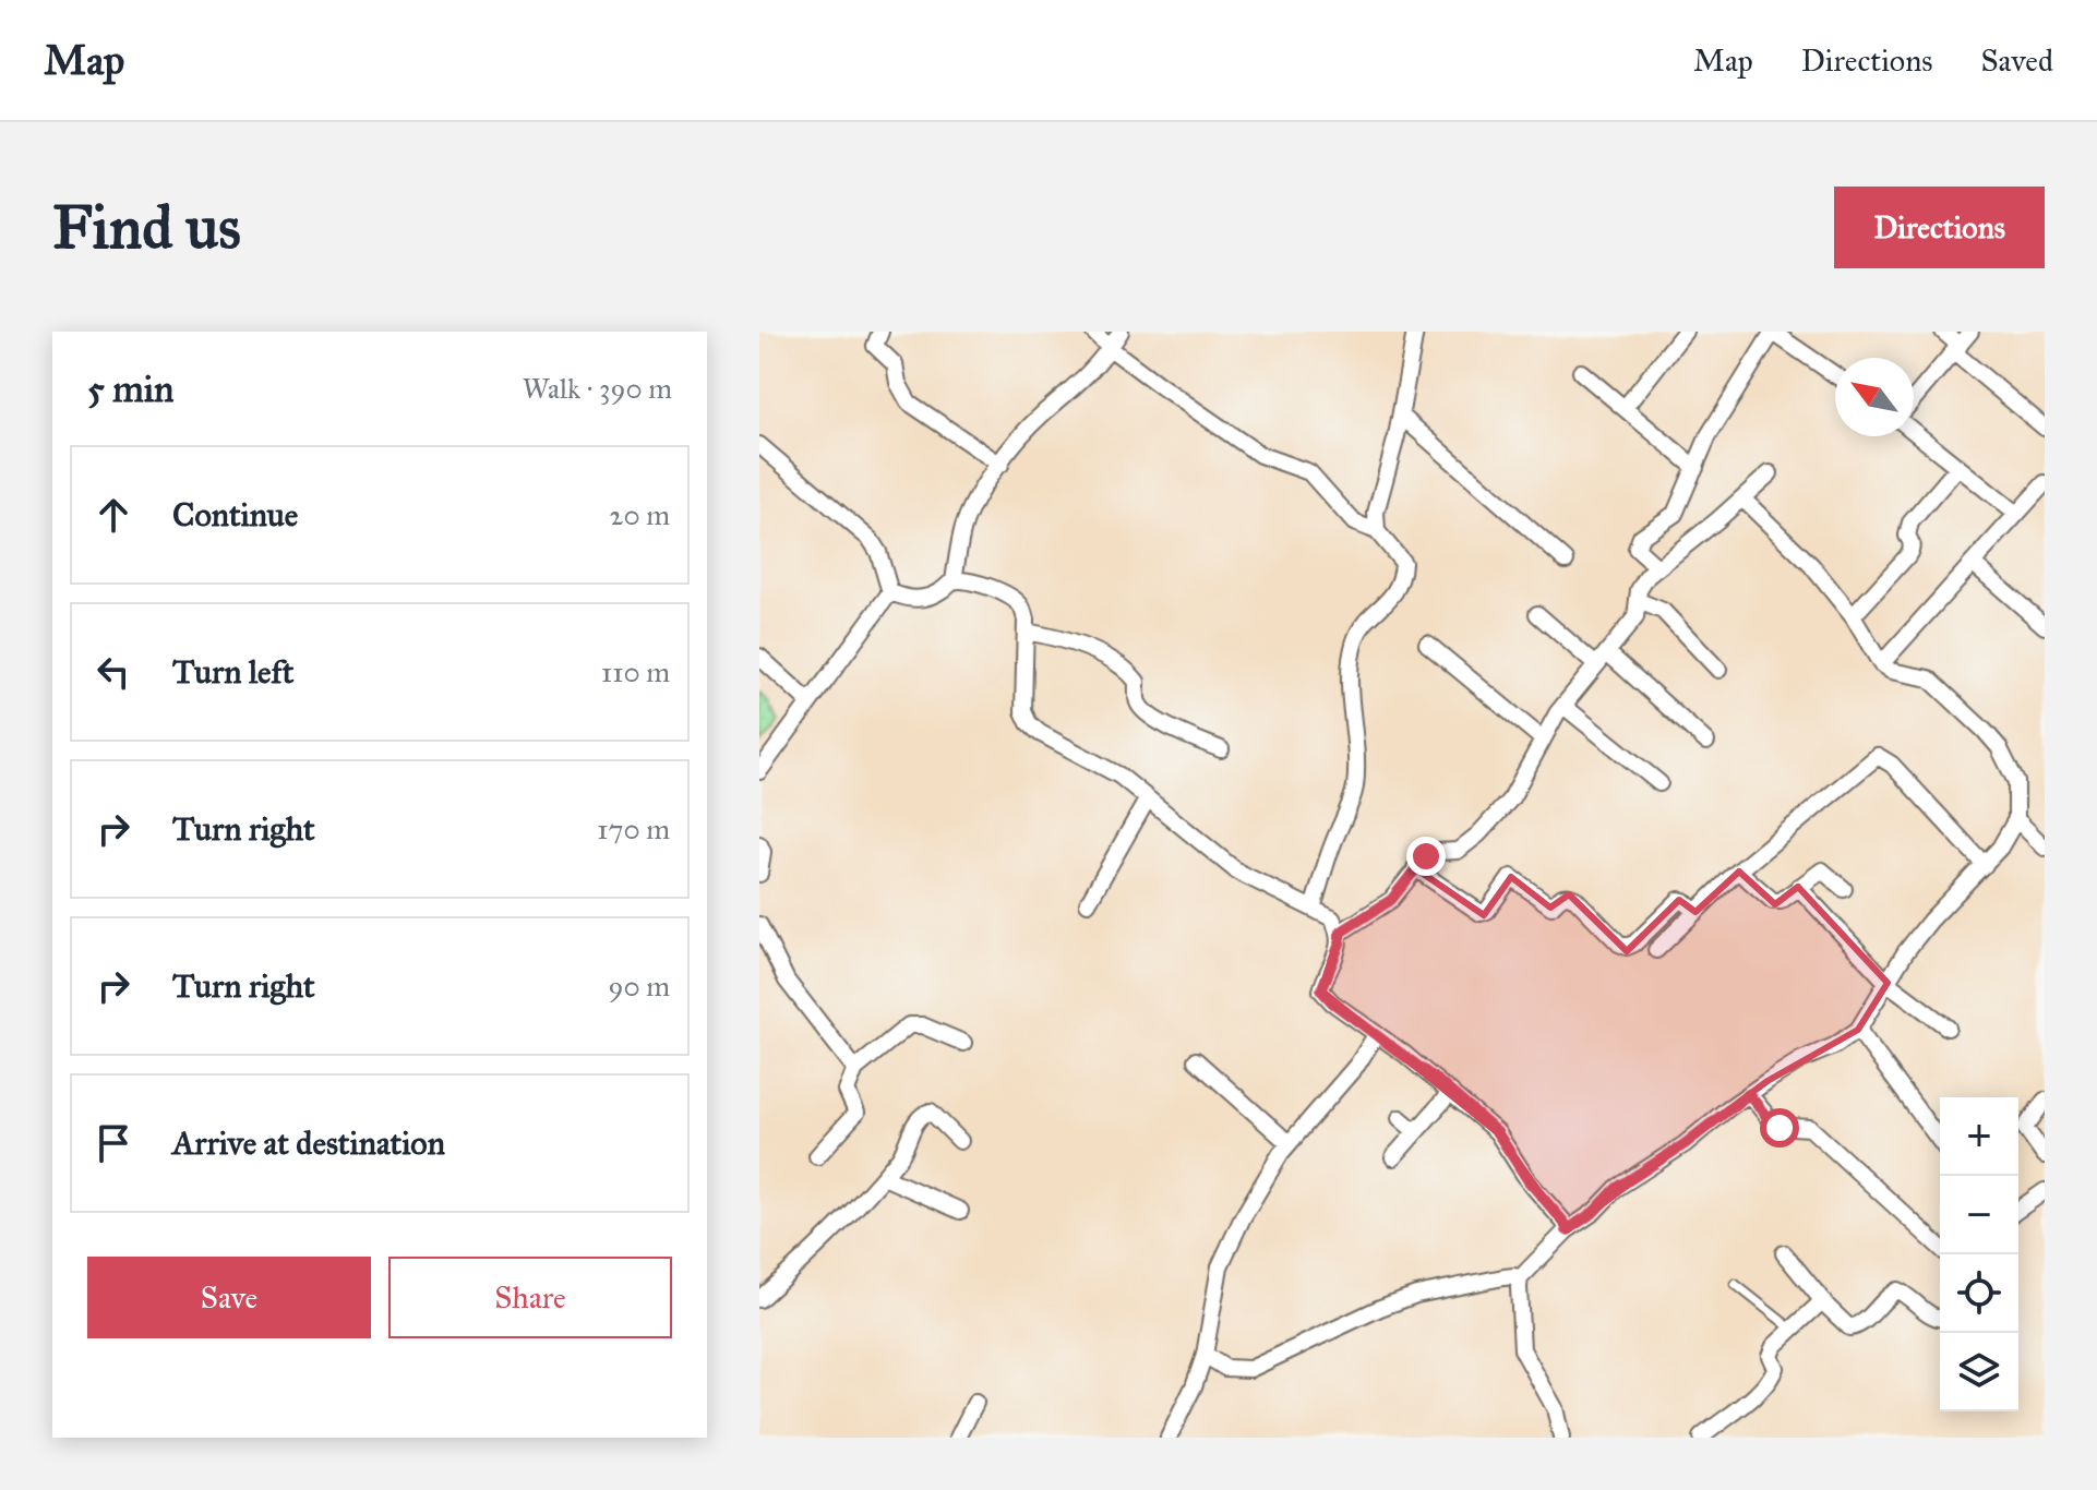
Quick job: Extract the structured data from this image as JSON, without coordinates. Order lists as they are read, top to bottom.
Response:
{
  "north": "top left",
  "page": {
    "header": "Map",
    "nav": ["Map", "Directions", "Saved"],
    "buttons": [
      "Directions",
      ["Save", "Share"]
    ],
    "title": "Find us",
    "heading": ["5 min", "Walk · 390 m"],
    "list": [
      ["Continue", "20 m"],
      ["Turn left", "110 m"],
      ["Turn right", "170 m"],
      ["Turn right", "90 m"],
      "Arrive at destination"
    ],
    "map_buttons": ["+", "−"]
  }
}
